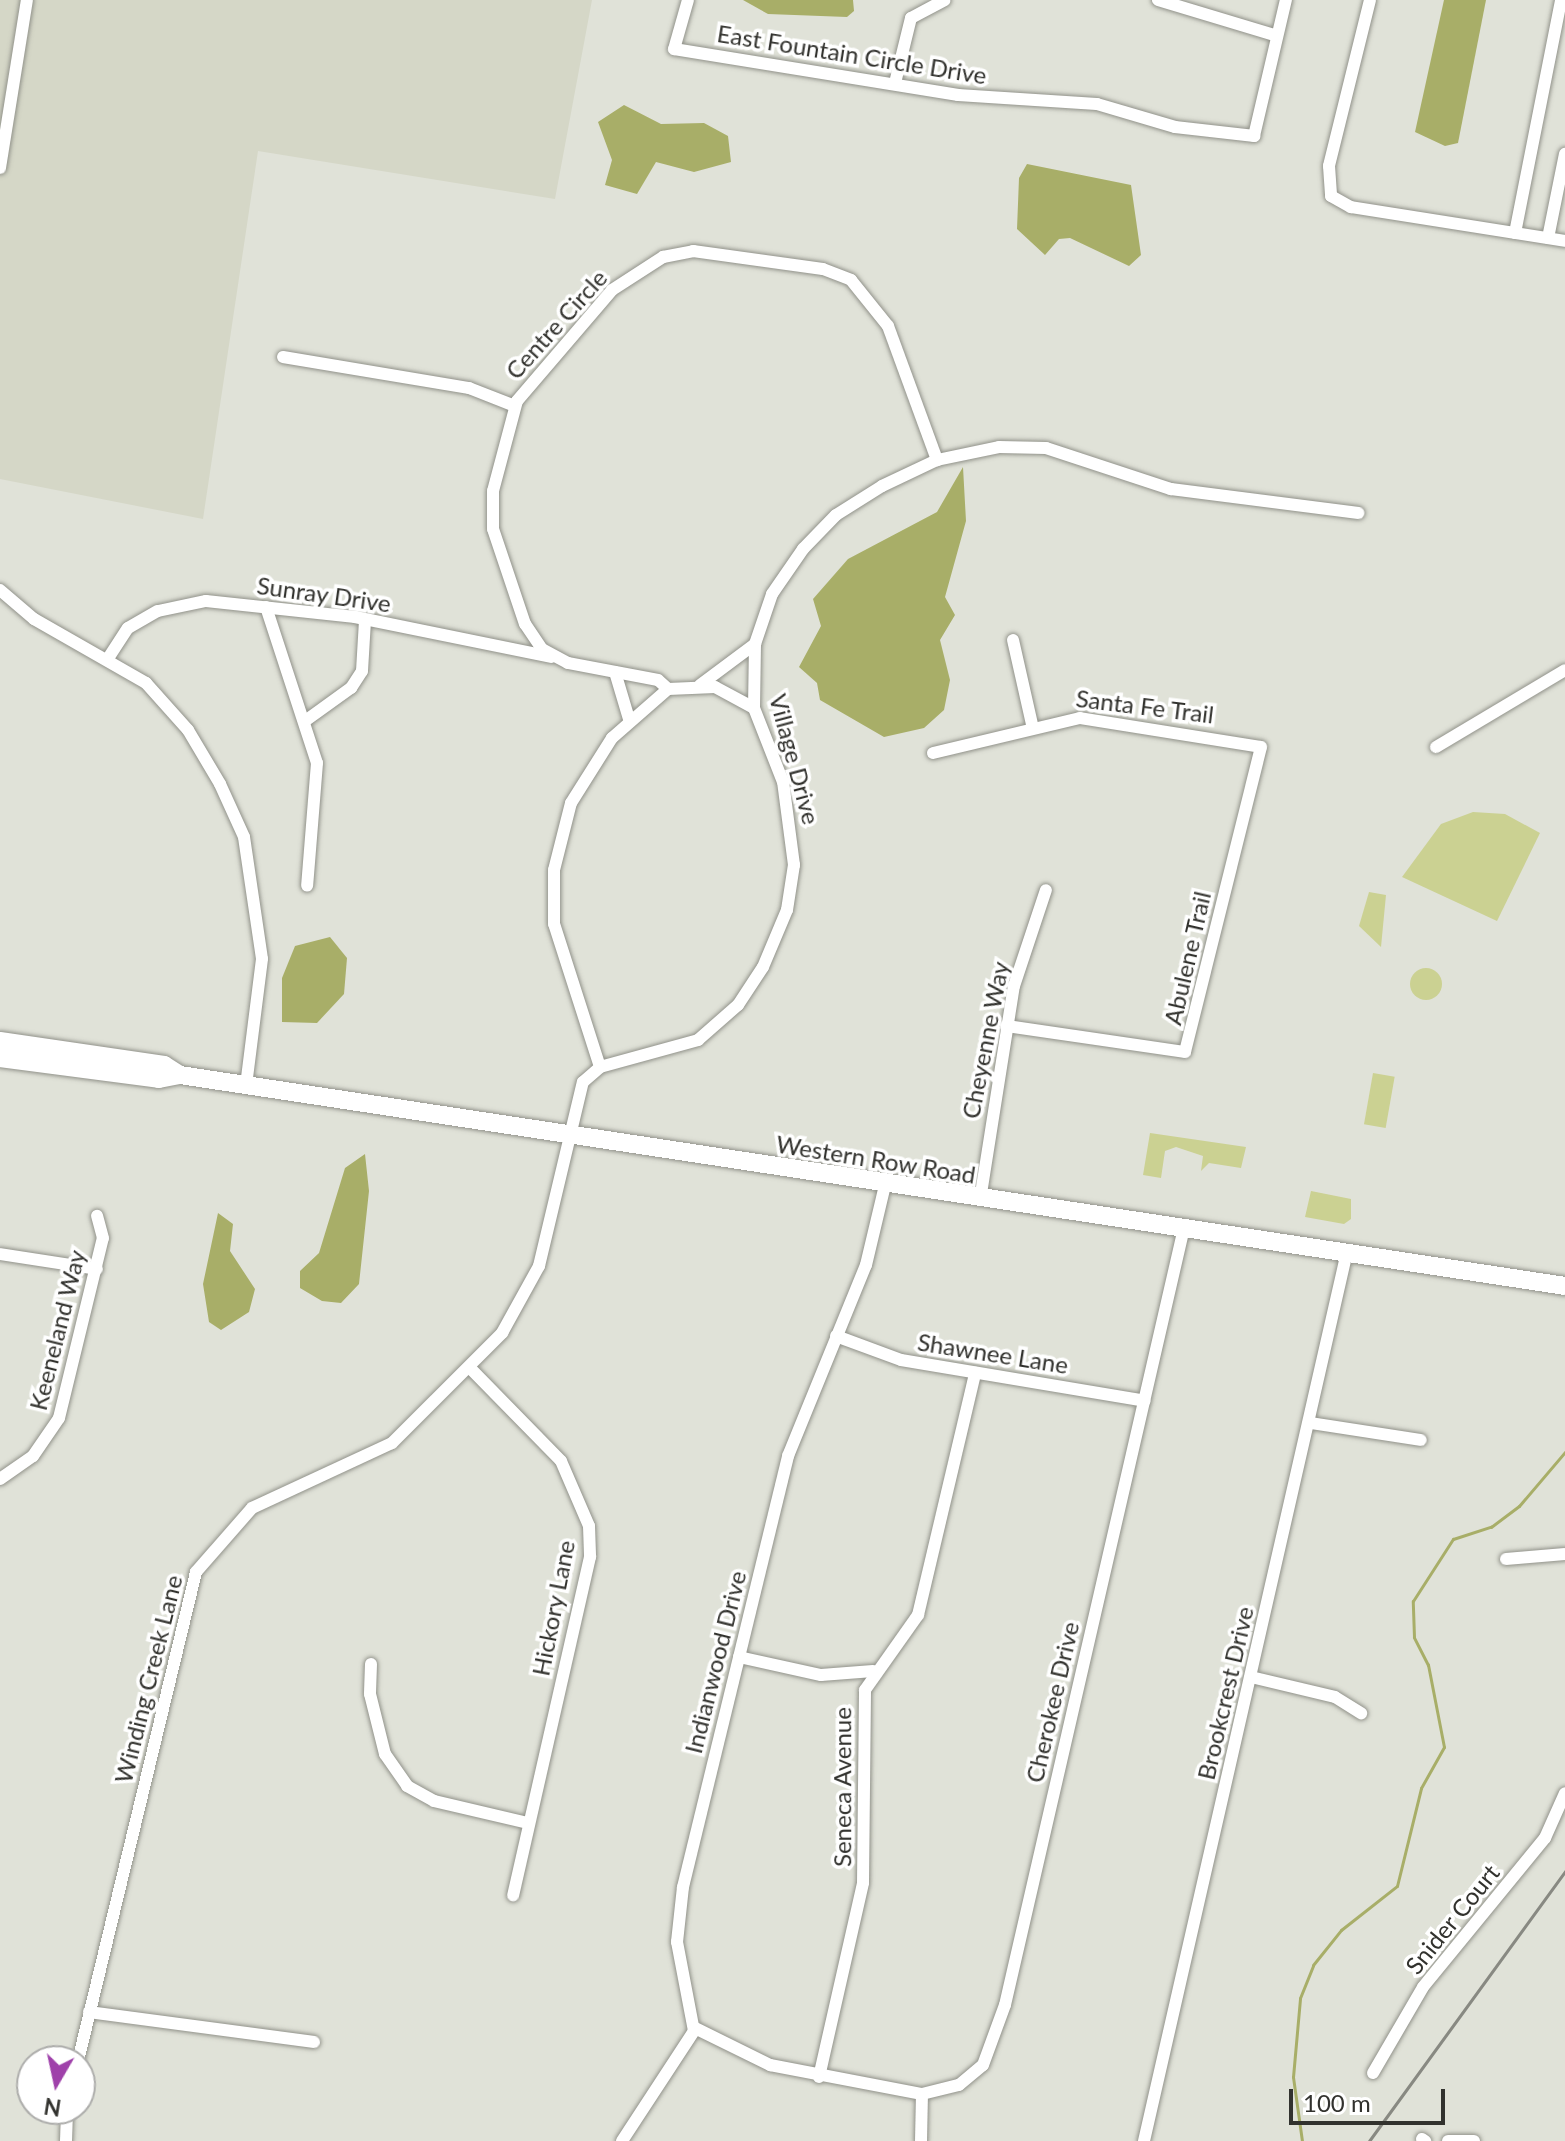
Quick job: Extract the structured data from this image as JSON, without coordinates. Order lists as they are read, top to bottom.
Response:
{
  "streets": {
    "street": [
      "East Fountain Circle Drive",
      "Centre Circle",
      "Sunray Drive",
      "Santa Fe Trail",
      "Village Drive",
      "Abulene Trail",
      "Cheyenne Way",
      "Western Row Road",
      "Keeneland Way",
      "Shawnee Lane",
      "Hickory Lane",
      "Indianwood Drive",
      "Winding Creek Lane",
      "Brookcrest Drive",
      "Cherokee Drive",
      "Seneca Avenue",
      "Snider Court"
    ]
  },
  "crossings": [
    ["Centre Circle", "Sunray Drive"],
    ["Centre Circle", "Village Drive"],
    ["Santa Fe Trail", "Abulene Trail"],
    ["Abulene Trail", "Cheyenne Way"],
    ["Cheyenne Way", "Western Row Road"],
    ["Western Row Road", "Indianwood Drive"],
    ["Western Row Road", "Winding Creek Lane"],
    ["Western Row Road", "Brookcrest Drive"],
    ["Western Row Road", "Cherokee Drive"],
    ["Shawnee Lane", "Indianwood Drive"],
    ["Shawnee Lane", "Cherokee Drive"],
    ["Shawnee Lane", "Seneca Avenue"],
    ["Hickory Lane", "Winding Creek Lane"]
  ],
  "scale_bar": "100 m",
  "north": "bottom"
}
